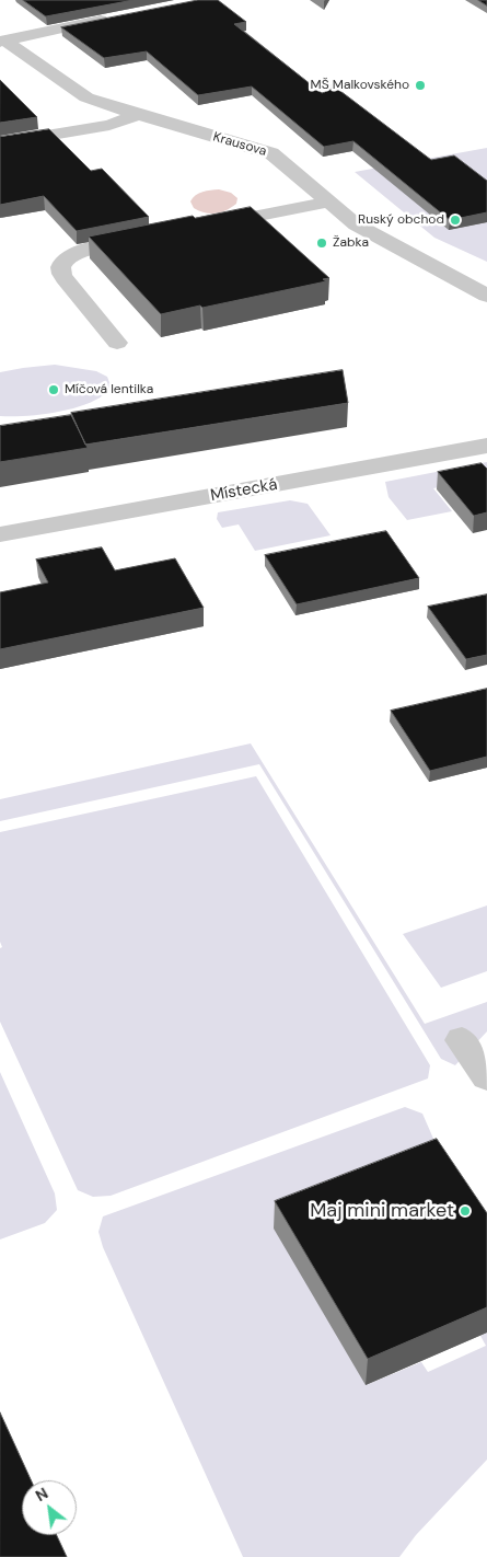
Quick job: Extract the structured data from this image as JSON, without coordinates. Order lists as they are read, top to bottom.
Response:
{
  "streets": {
    "street": ["Krausova", "Místecká"]
  },
  "places": [
    "MŠ Malkovského",
    "Ruský obchod",
    "Žabka",
    "Míčová lentilka",
    "Maj mini market"
  ],
  "north": "top left"
}
